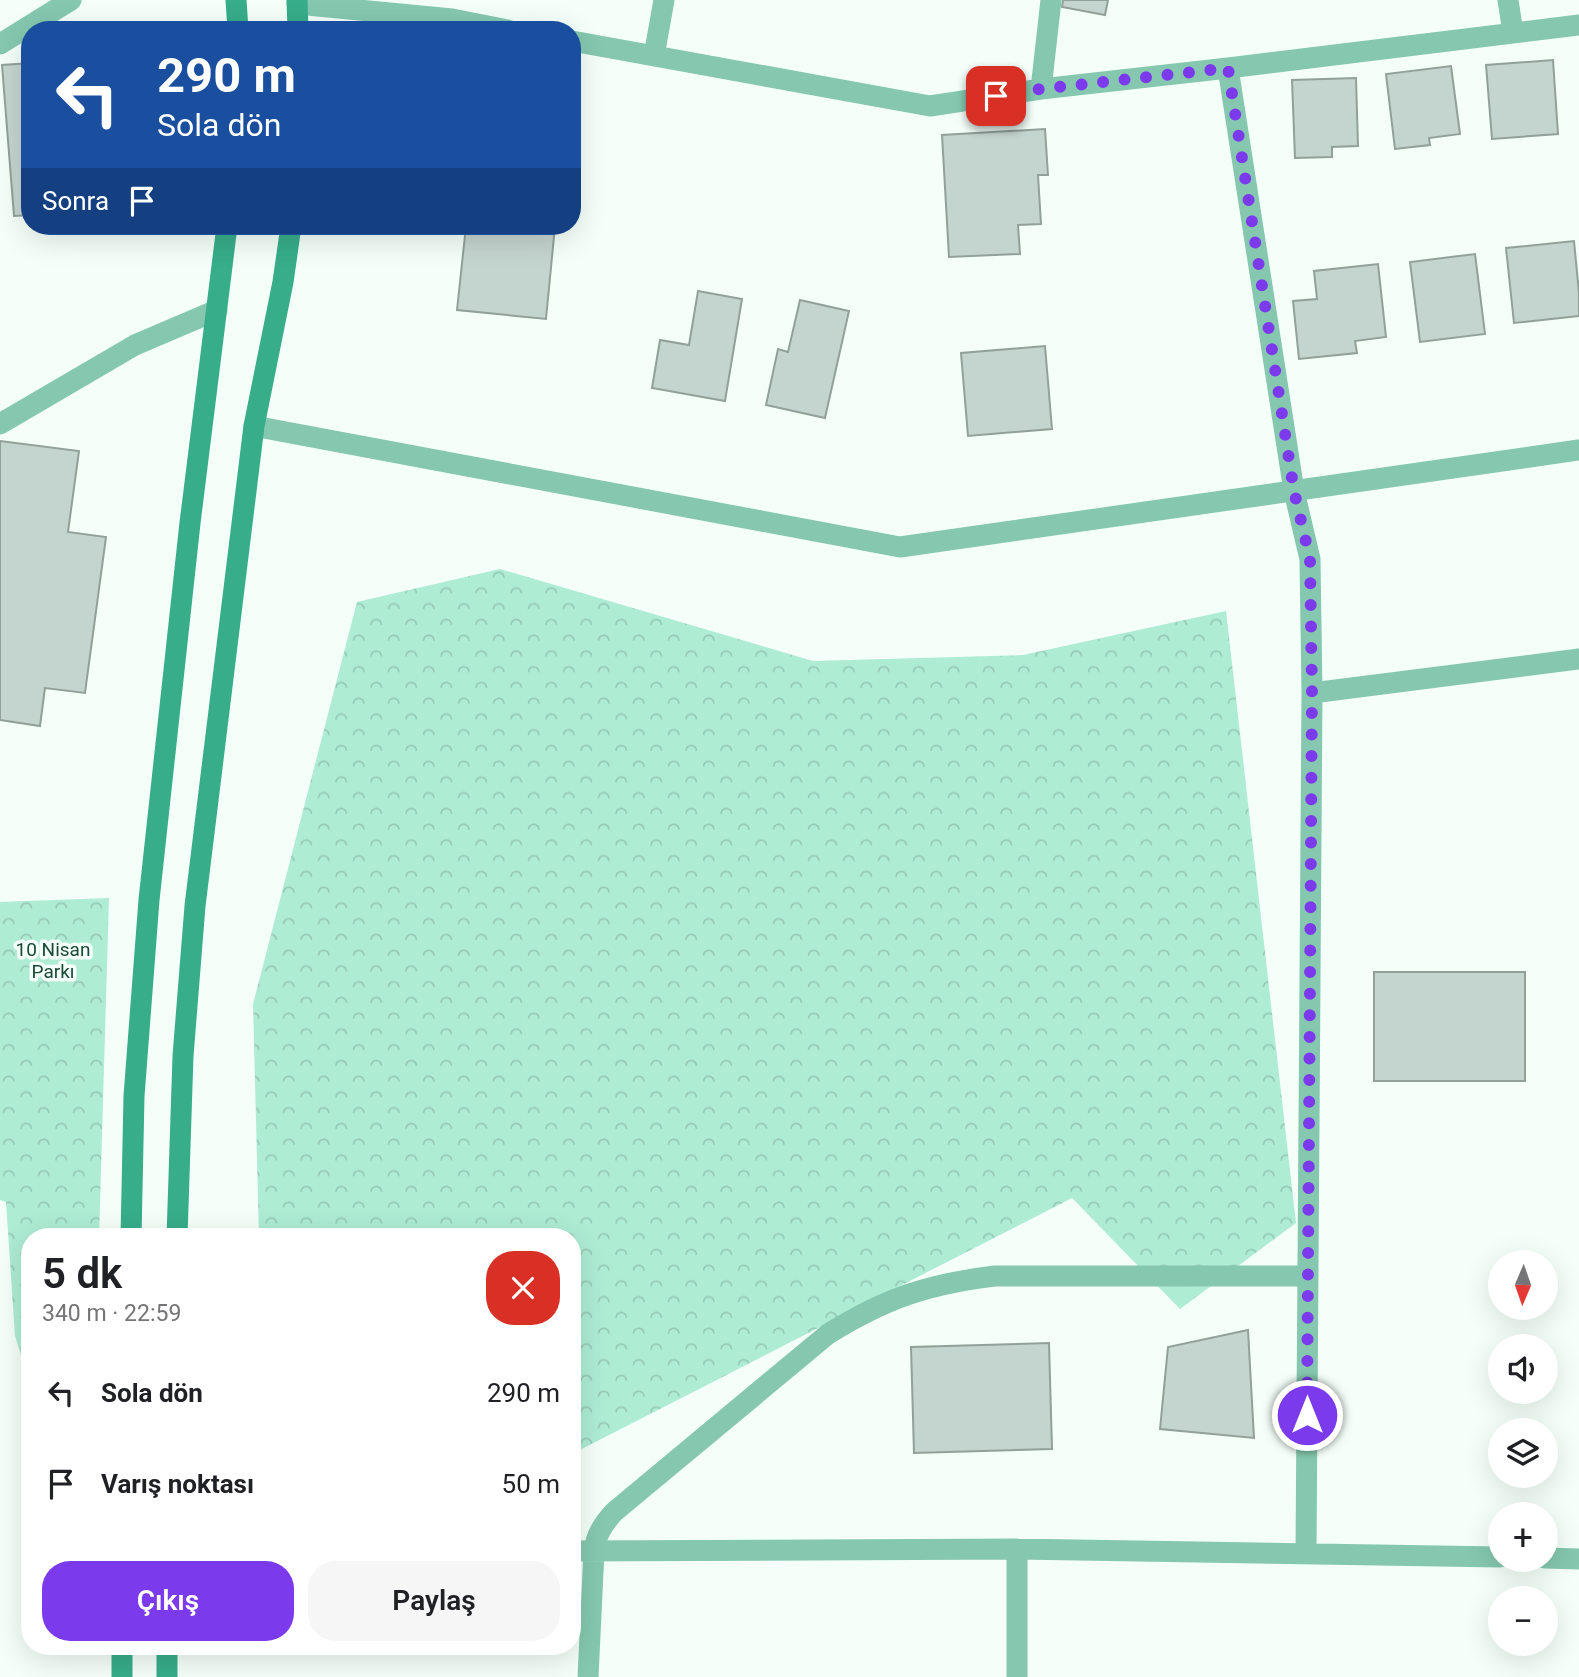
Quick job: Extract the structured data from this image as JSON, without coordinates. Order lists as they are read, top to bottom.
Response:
{
  "parks": ["10 Nisan Parkı"],
  "north": "bottom",
  "page": {
    "turn": ["290 m", "Sola dön"],
    "then": "Sonra",
    "heading": ["5 dk", "340 m · 22:59"],
    "map_buttons": ["+", "−"],
    "list": [
      {
        "name": "Sola dön",
        "value": "290 m"
      },
      {
        "name": "Varış noktası",
        "value": "50 m"
      }
    ],
    "buttons": ["Çıkış", "Paylaş"]
  }
}
